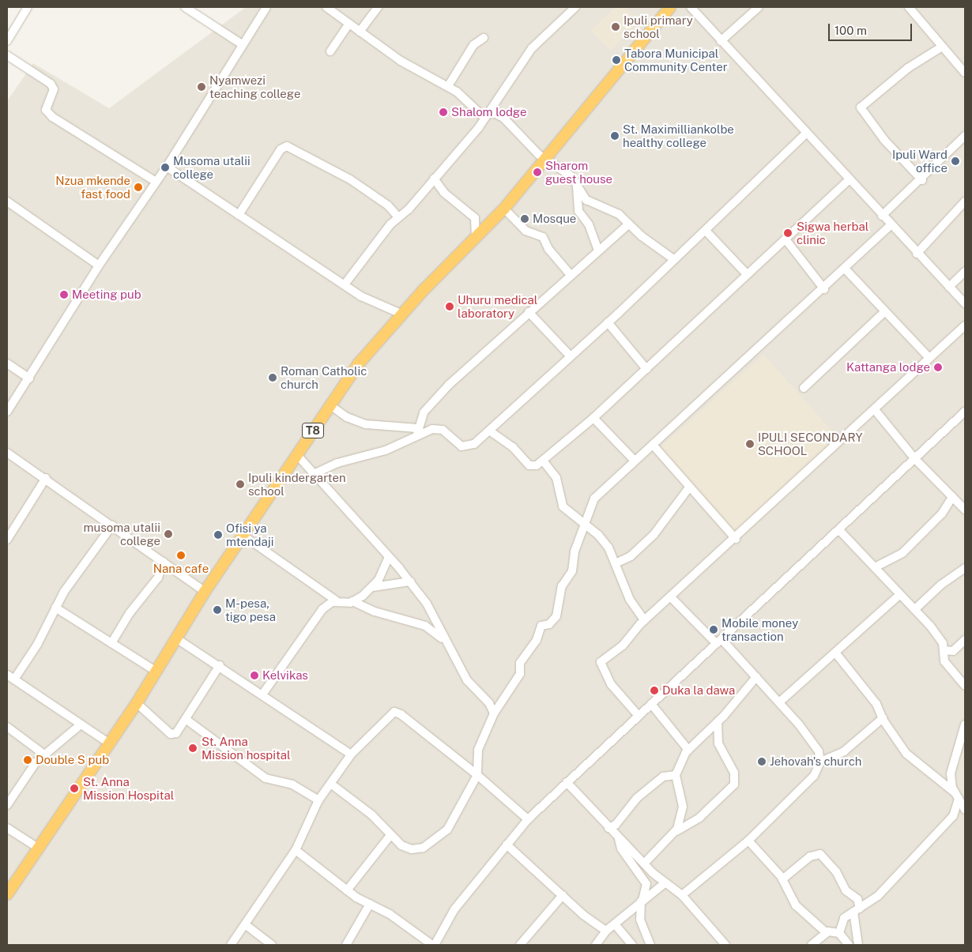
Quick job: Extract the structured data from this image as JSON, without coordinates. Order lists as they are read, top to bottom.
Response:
{
  "streets": {
    "highway": ["T8"]
  },
  "places": [
    "Ipuli primary school",
    "Tabora Municipal Community Center",
    "Nyamwezi teaching college",
    "Shalom lodge",
    "St. Maximilliankolbe healthy college",
    "Ipuli Ward office",
    "Musoma utalii college",
    "Sharom guest house",
    "Nzua mkende fast food",
    "Mosque",
    "Sigwa herbal clinic",
    "Meeting pub",
    "Uhuru medical laboratory",
    "Kattanga lodge",
    "Roman Catholic church",
    "IPULI SECONDARY SCHOOL",
    "Ipuli kindergarten school",
    "musoma utalii college",
    "Ofisi ya mtendaji",
    "Nana cafe",
    "M-pesa, tigo pesa",
    "Mobile money transaction",
    "Kelvikas",
    "Duka la dawa",
    "St. Anna Mission hospital",
    "Double S pub",
    "Jehovah's church",
    "St. Anna Mission Hospital"
  ],
  "scale_bar": "100 m"
}
